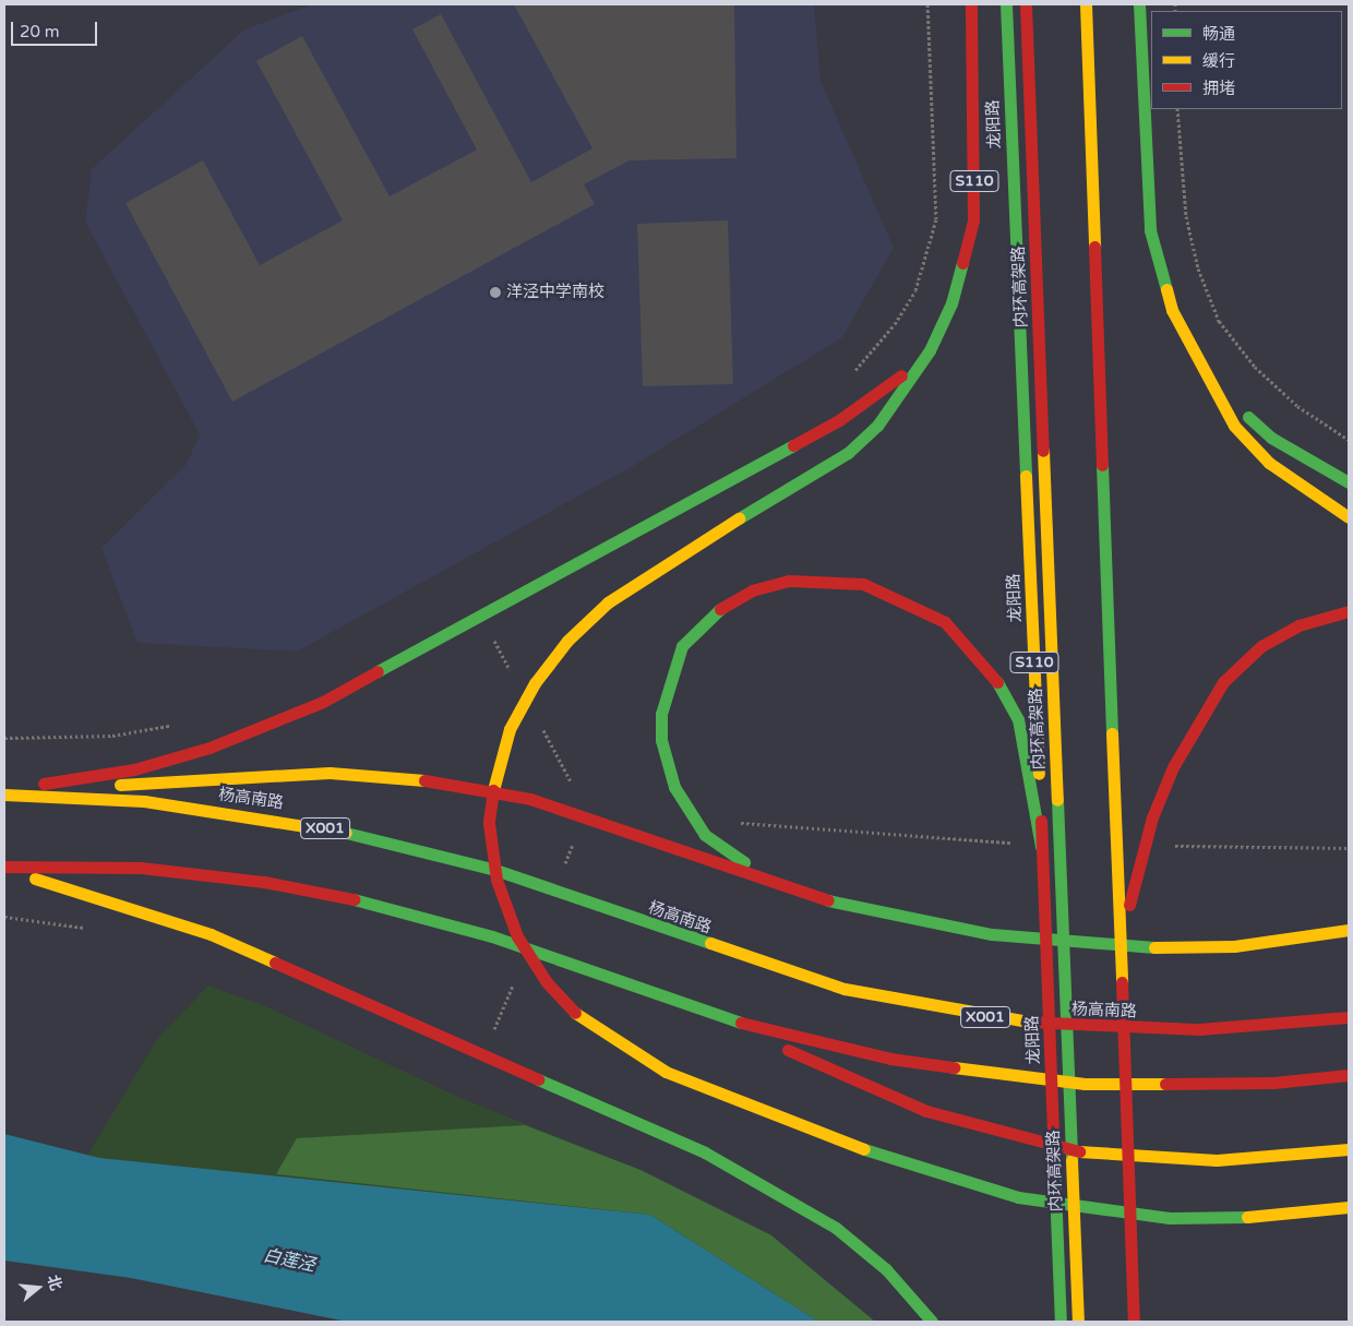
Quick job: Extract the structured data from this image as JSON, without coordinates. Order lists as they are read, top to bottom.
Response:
{
  "streets": {
    "main road": [
      "龙阳路",
      "S110",
      "内环高架路",
      "杨高南路",
      "X001"
    ]
  },
  "water": ["白莲泾"],
  "places": ["洋泾中学南校"],
  "legend": ["畅通", "缓行", "拥堵"],
  "scale_bar": "20 m",
  "north": "right"
}
